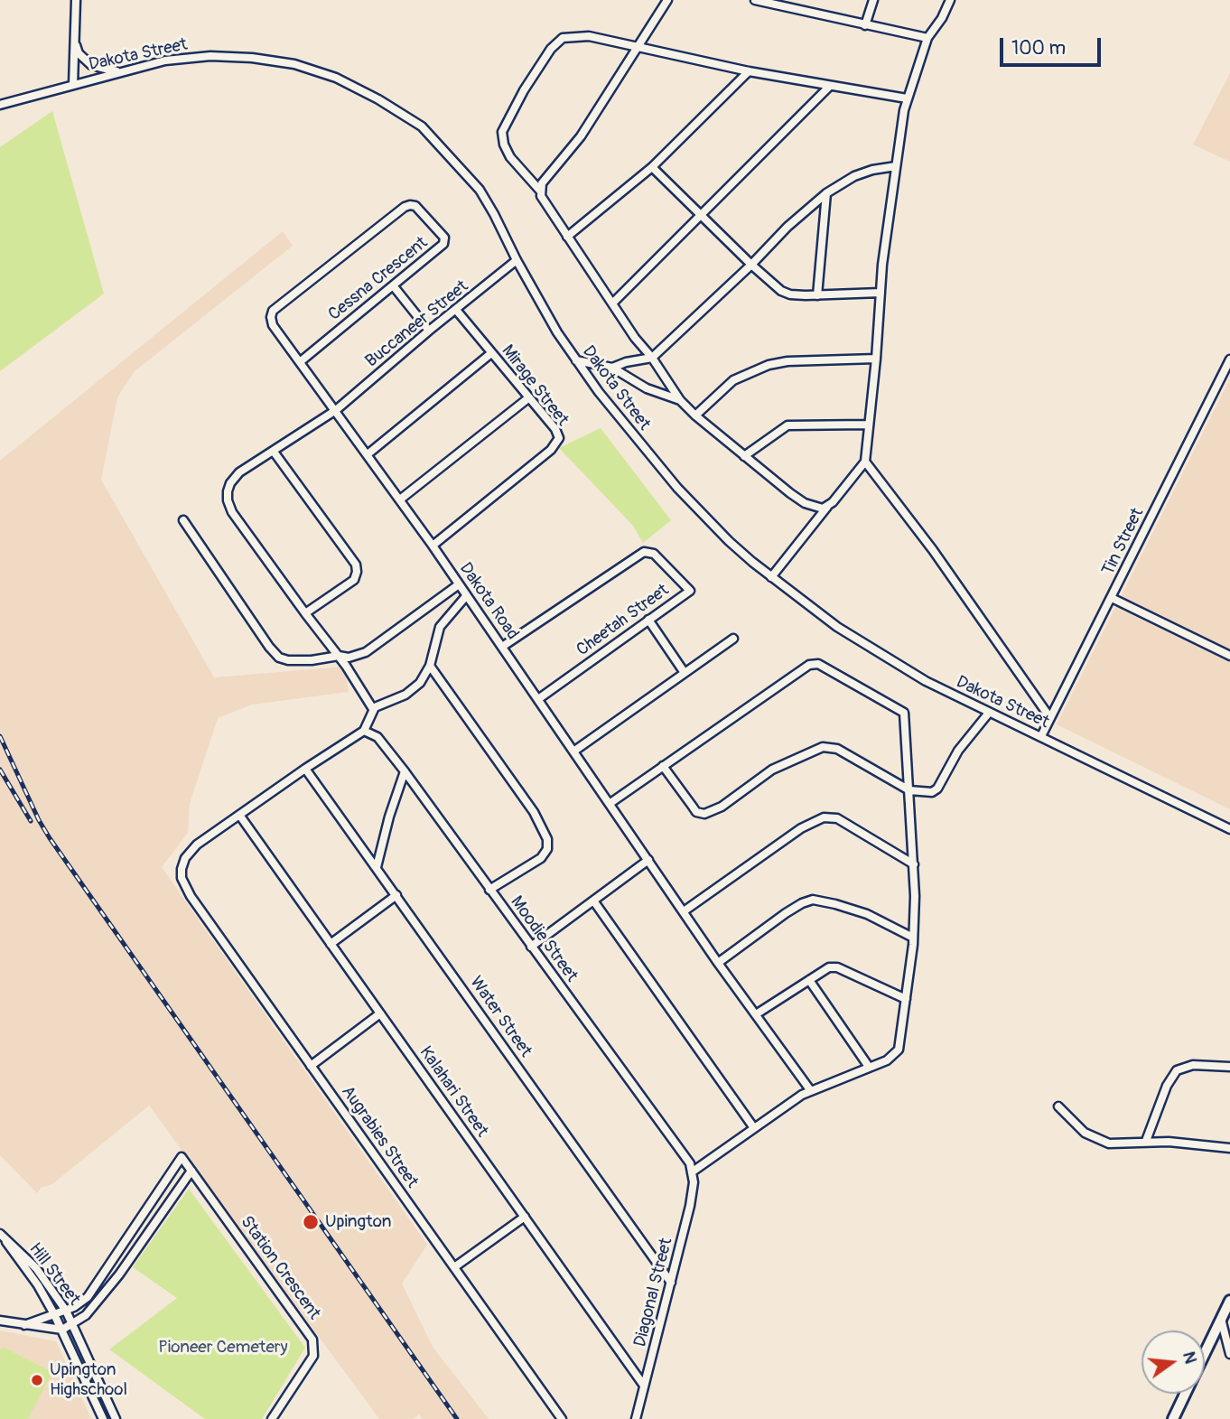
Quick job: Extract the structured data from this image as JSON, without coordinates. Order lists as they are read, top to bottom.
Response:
{
  "streets": {
    "street": [
      "Dakota Street",
      "Cessna Crescent",
      "Buccaneer Street",
      "Mirage Street",
      "Tin Street",
      "Dakota Road",
      "Cheetah Street",
      "Moodie Street",
      "Water Street",
      "Kalahari Street",
      "Augrabies Street",
      "Station Crescent",
      "Hill Street",
      "Diagonal Street"
    ]
  },
  "crossings": [
    ["Dakota Street", "Buccaneer Street"],
    ["Dakota Street", "Tin Street"],
    ["Cessna Crescent", "Dakota Road"],
    ["Buccaneer Street", "Mirage Street"],
    ["Buccaneer Street", "Dakota Road"],
    ["Mirage Street", "Dakota Road"],
    ["Dakota Road", "Cheetah Street"],
    ["Moodie Street", "Diagonal Street"],
    ["Water Street", "Diagonal Street"],
    ["Kalahari Street", "Augrabies Street"],
    ["Kalahari Street", "Diagonal Street"],
    ["Station Crescent", "Hill Street"]
  ],
  "parks": ["Pioneer Cemetery"],
  "places": ["Upington", "Upington Highschool"],
  "scale_bar": "100 m",
  "north": "right"
}
